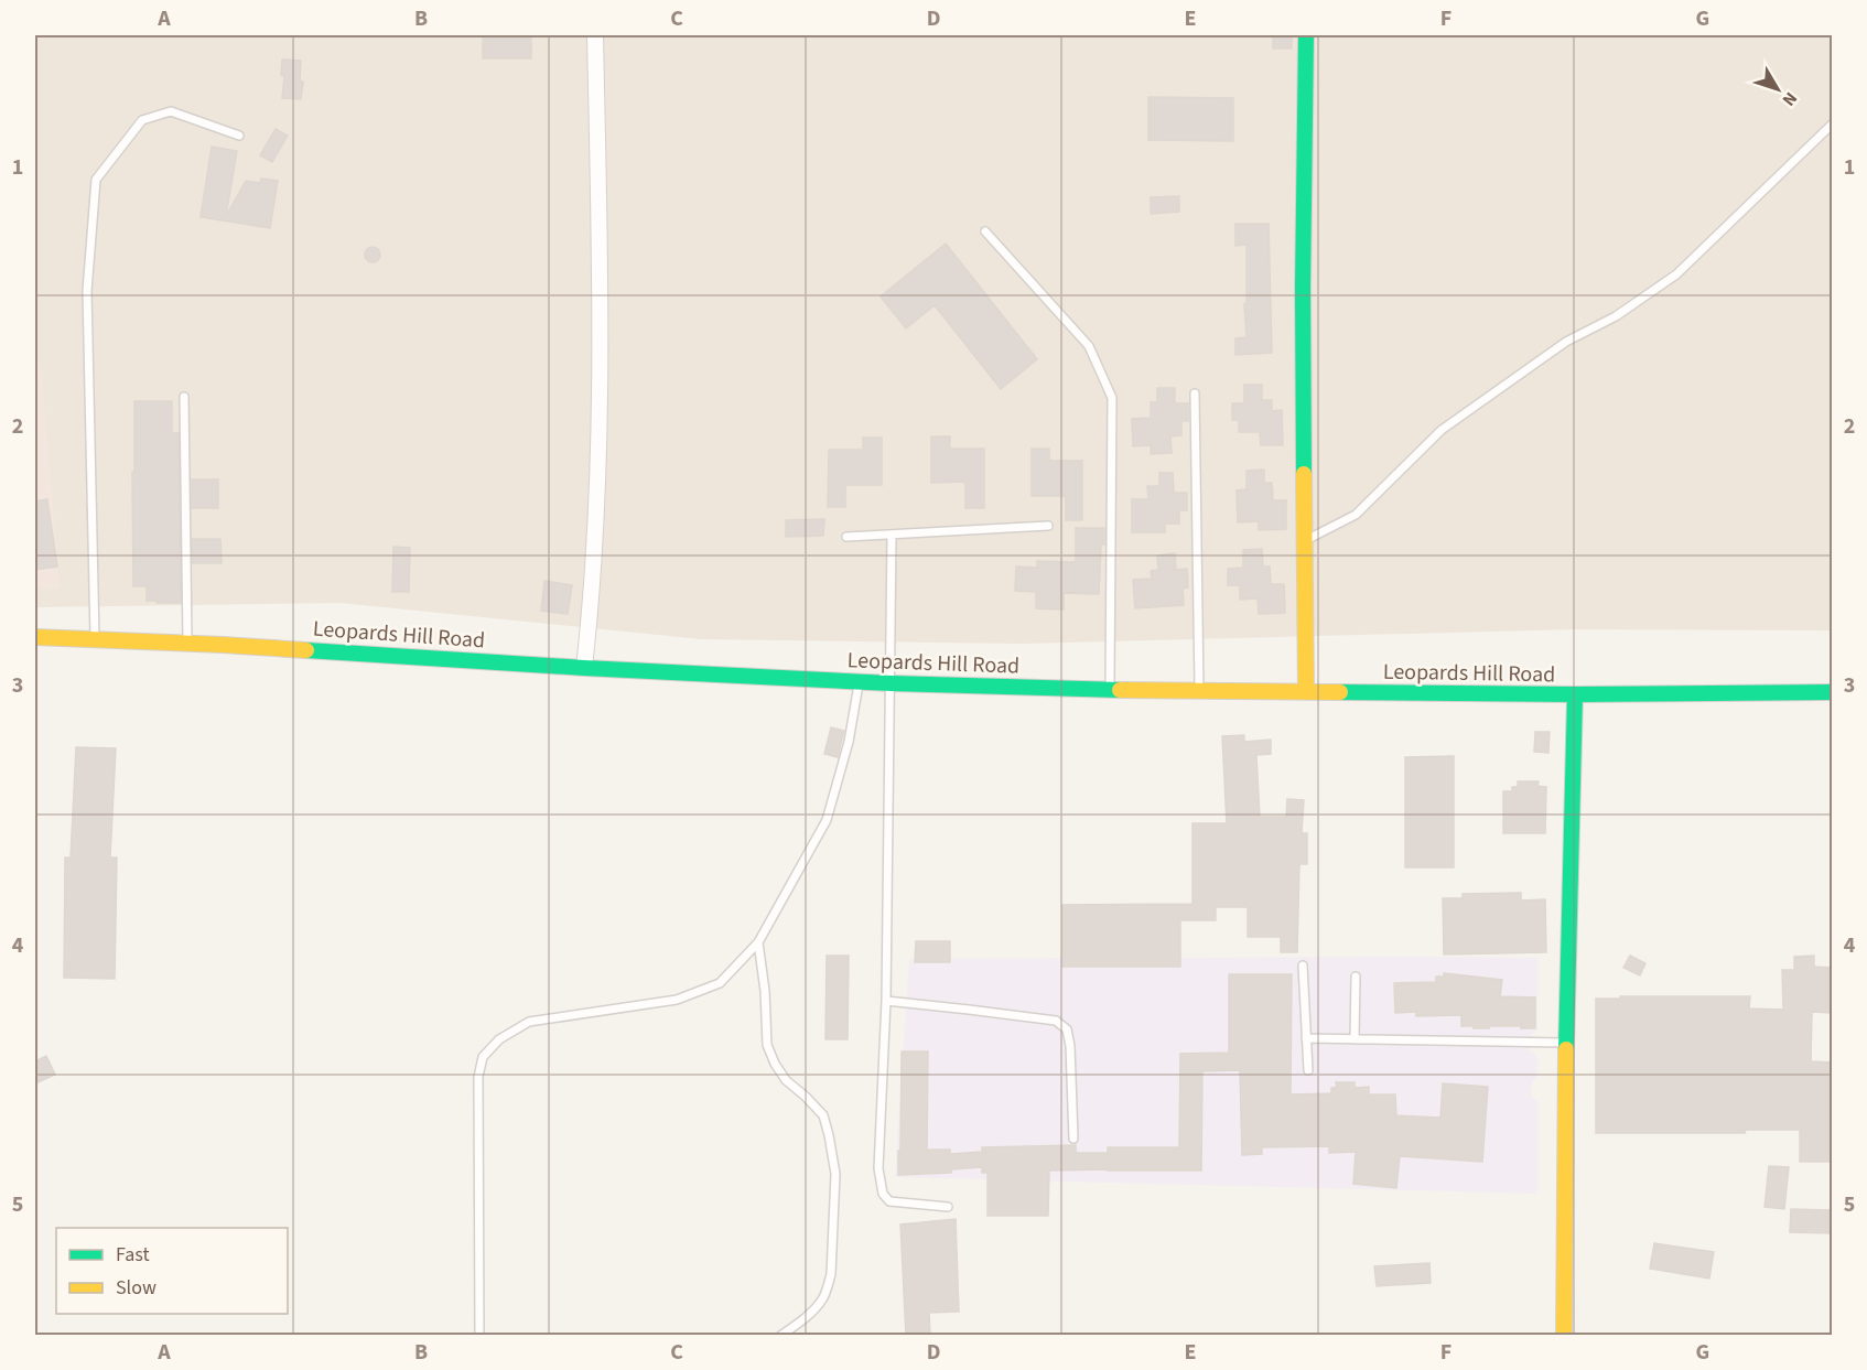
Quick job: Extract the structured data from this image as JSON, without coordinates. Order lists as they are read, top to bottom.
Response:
{
  "streets": {
    "main road": ["Leopards Hill Road"]
  },
  "legend": ["Fast", "Slow"],
  "north": "bottom right",
  "grid": {
    "columns": [
      "A",
      "B",
      "C",
      "D",
      "E",
      "F",
      "G"
    ],
    "rows": [
      "1",
      "2",
      "3",
      "4",
      "5"
    ]
  }
}
